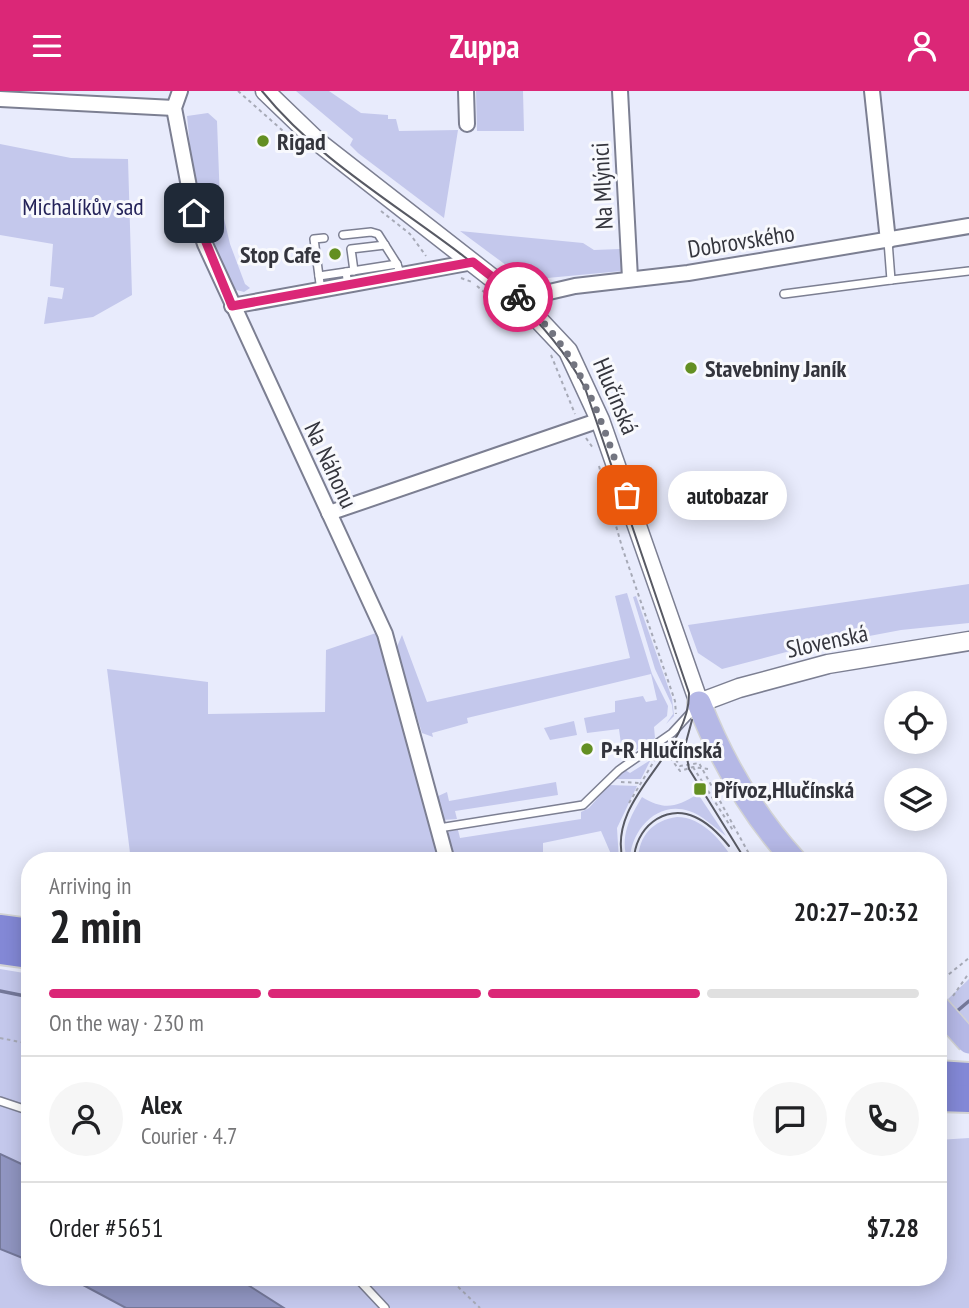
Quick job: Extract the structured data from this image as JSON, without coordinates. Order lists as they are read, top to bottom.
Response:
{
  "streets": {
    "main road": ["Hlučínská"],
    "street": [
      "Na Mlýnici",
      "Dobrovského",
      "Na Náhonu",
      "Slovenská"
    ]
  },
  "crossings": [
    ["Na Mlýnici", "Dobrovského"],
    ["Dobrovského", "Hlučínská"],
    ["Hlučínská", "Slovenská"]
  ],
  "parks": ["Michalíkův sad"],
  "places": {
    "other": [
      "Rigad",
      "Stop Cafe",
      "Stavebniny Janík",
      "autobazar",
      "P+R Hlučínská"
    ],
    "transit": ["Přívoz,Hlučínská"]
  },
  "page": {
    "header": "Zuppa",
    "bubble": "autobazar",
    "heading": ["2 min", "Arriving in", "20:27–20:32"],
    "panel": [
      "Alex",
      "Courier · 4.7",
      "Order #5651",
      "$7.28"
    ],
    "bar": "On the way · 230 m"
  }
}
